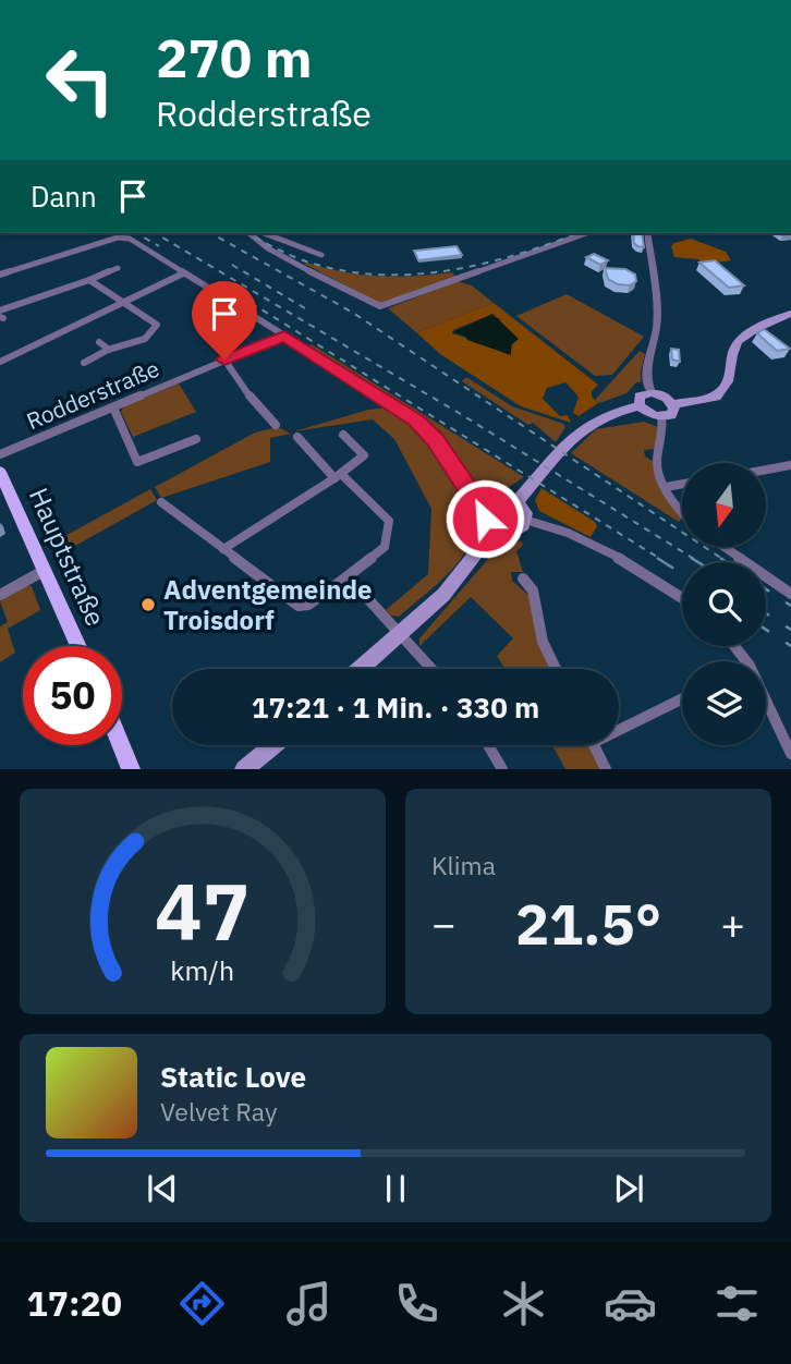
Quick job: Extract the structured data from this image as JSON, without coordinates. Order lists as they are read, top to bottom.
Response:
{
  "streets": {
    "main road": ["Hauptstraße"],
    "street": ["Rodderstraße"]
  },
  "places": ["Adventgemeinde Troisdorf"],
  "north": "bottom",
  "page": {
    "turn": ["270 m", "Rodderstraße"],
    "then": "Dann",
    "limit": "50",
    "trip": "17:21 · 1 Min. · 330 m",
    "tile": "Klima",
    "heat": ["−", "21.5°", "+"],
    "song": ["Static Love", "Velvet Ray"],
    "tabs": "17:20",
    "gauge": ["47", "km/h"]
  }
}
